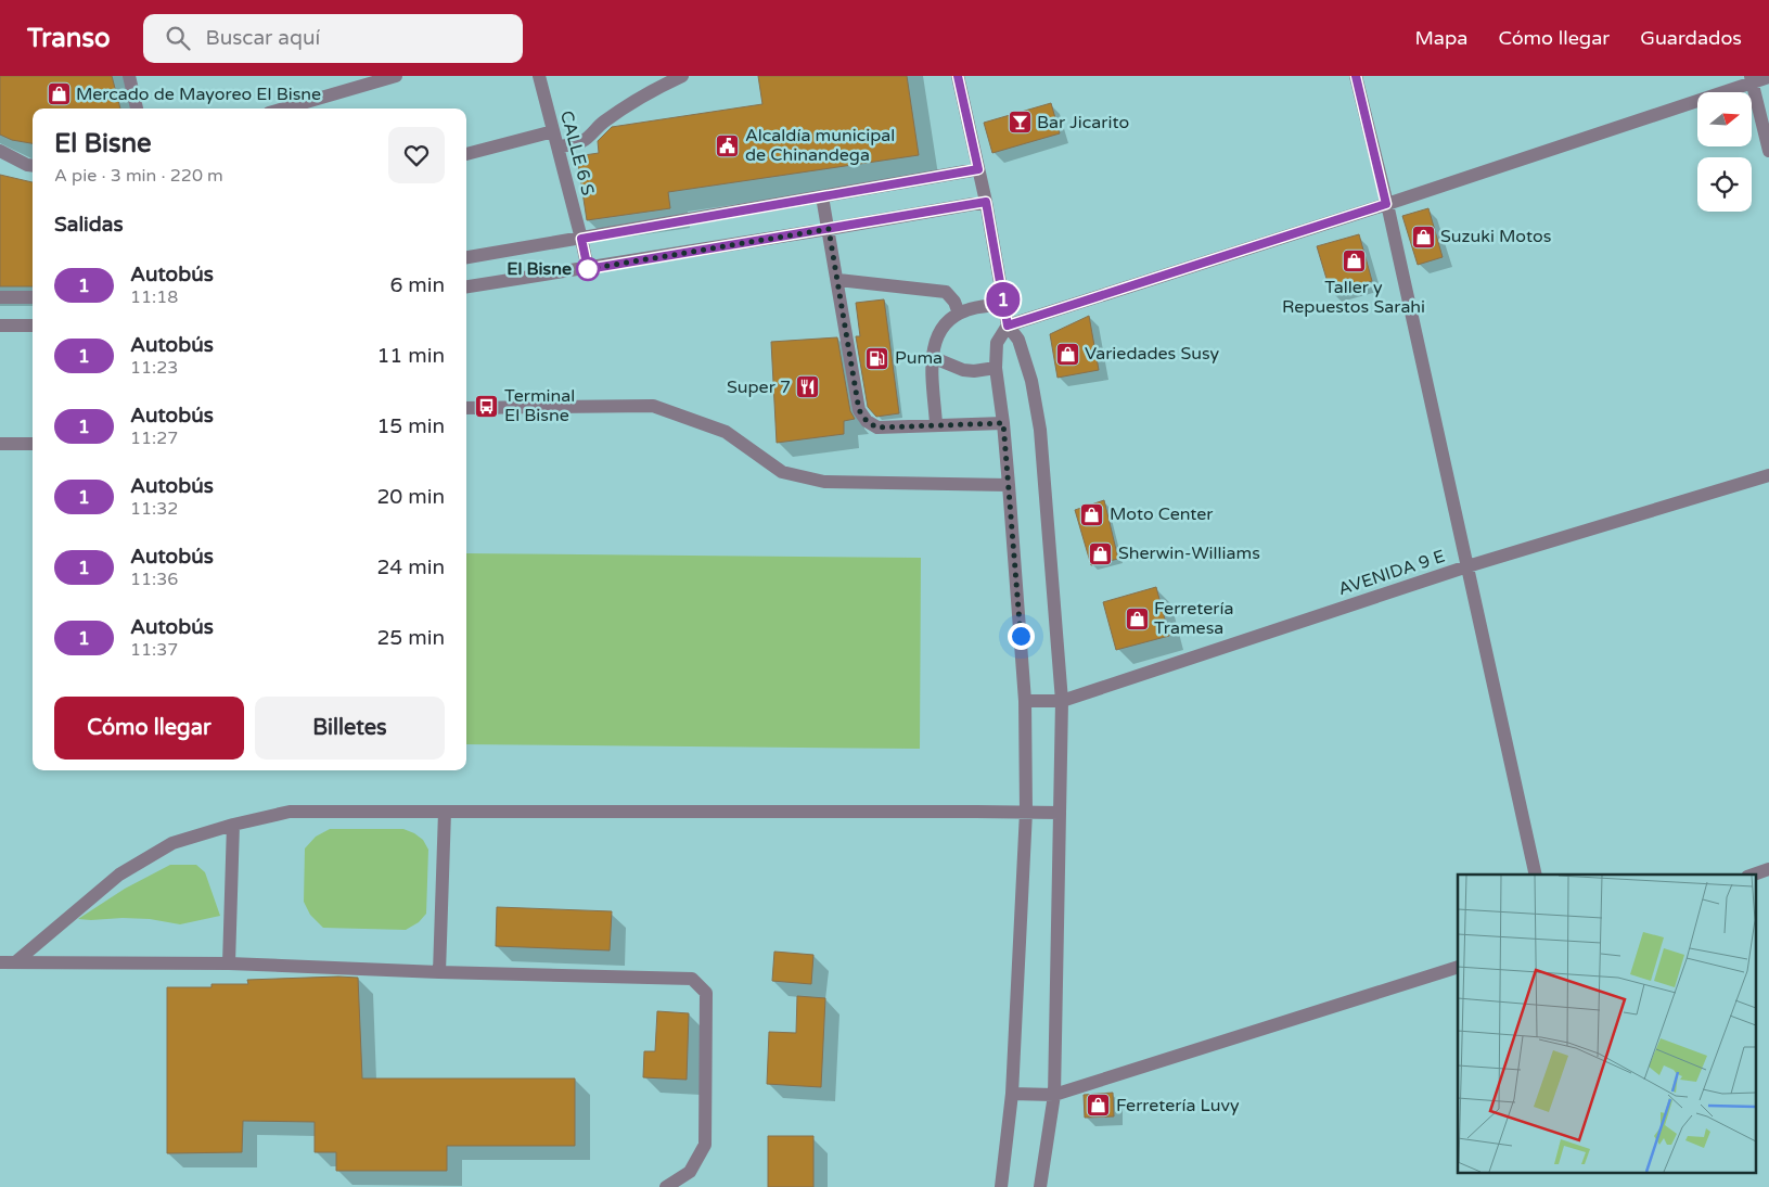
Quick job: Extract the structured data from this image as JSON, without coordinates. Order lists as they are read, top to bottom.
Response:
{
  "streets": {
    "street": ["CALLE 6 S", "AVENIDA 9 E"]
  },
  "places": {
    "shop": [
      "Mercado de Mayoreo El Bisne",
      "Suzuki Motos",
      "Taller y Repuestos Sarahi",
      "Variedades Susy",
      "Moto Center",
      "Sherwin-Williams",
      "Ferretería Tramesa",
      "Ferretería Luvy"
    ],
    "bar": ["Bar Jicarito"],
    "public building": ["Alcaldía municipal de Chinandega"],
    "other": ["El Bisne"],
    "fuel station": ["Puma"],
    "restaurant": ["Super 7"],
    "bus stop": ["Terminal El Bisne"]
  },
  "lines": ["bus line 1"],
  "north": "right",
  "page": {
    "header": "Transo",
    "search": "Buscar aquí",
    "nav": ["Mapa", "Cómo llegar", "Guardados"],
    "on_map": "1",
    "heading": [
      ["El Bisne", "A pie · 3 min · 220 m"],
      "Salidas"
    ],
    "list": [
      {
        "mark": "1",
        "name": "Autobús",
        "note": "11:18",
        "value": "6 min"
      },
      {
        "mark": "1",
        "name": "Autobús",
        "note": "11:23",
        "value": "11 min"
      },
      {
        "mark": "1",
        "name": "Autobús",
        "note": "11:27",
        "value": "15 min"
      },
      {
        "mark": "1",
        "name": "Autobús",
        "note": "11:32",
        "value": "20 min"
      },
      {
        "mark": "1",
        "name": "Autobús",
        "note": "11:36",
        "value": "24 min"
      },
      {
        "mark": "1",
        "name": "Autobús",
        "note": "11:37",
        "value": "25 min"
      }
    ],
    "buttons": ["Cómo llegar", "Billetes"]
  }
}
